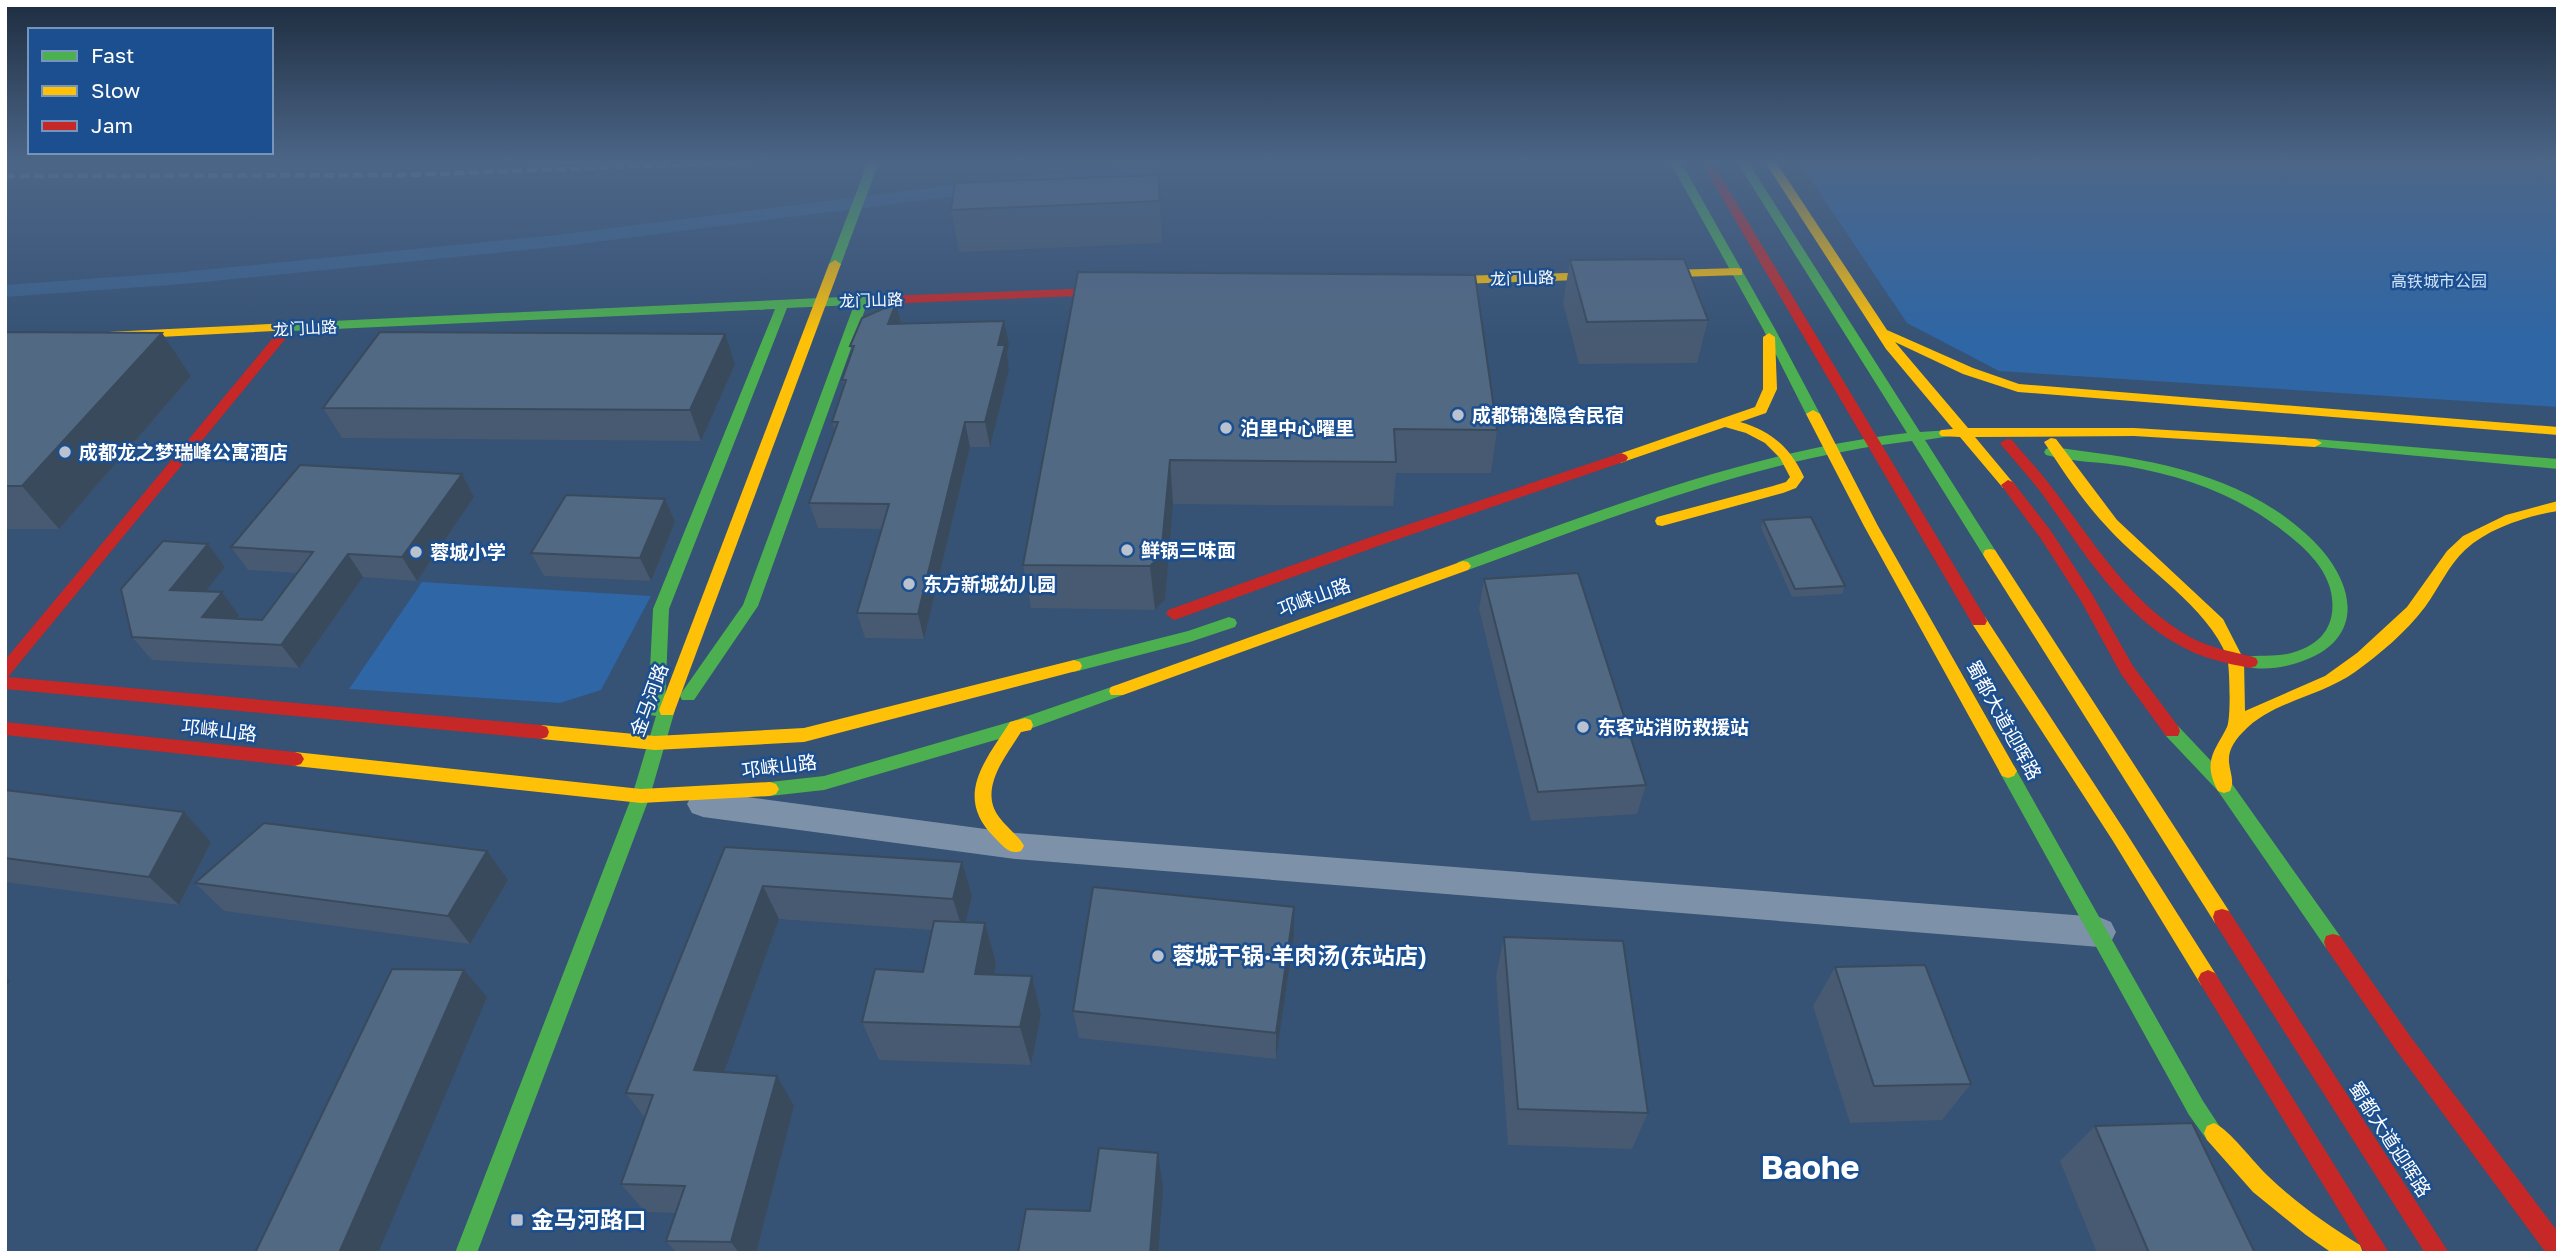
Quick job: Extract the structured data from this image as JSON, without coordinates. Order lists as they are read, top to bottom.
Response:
{
  "streets": {
    "main road": [
      "龙门山路",
      "邛崃山路",
      "金马河路",
      "蜀都大道迎晖路"
    ]
  },
  "crossings": [
    ["龙门山路", "蜀都大道迎晖路"],
    ["邛崃山路", "金马河路"]
  ],
  "districts": ["Baohe"],
  "parks": ["高铁城市公园"],
  "places": {
    "other": [
      "成都锦逸隐舍民宿",
      "泊里中心曜里",
      "成都龙之梦瑞峰公寓酒店",
      "鲜锅三味面",
      "蓉城小学",
      "东方新城幼儿园",
      "东客站消防救援站",
      "蓉城干锅·羊肉汤(东站店)"
    ],
    "transit": ["金马河路口"]
  },
  "legend": ["Fast", "Slow", "Jam"]
}
